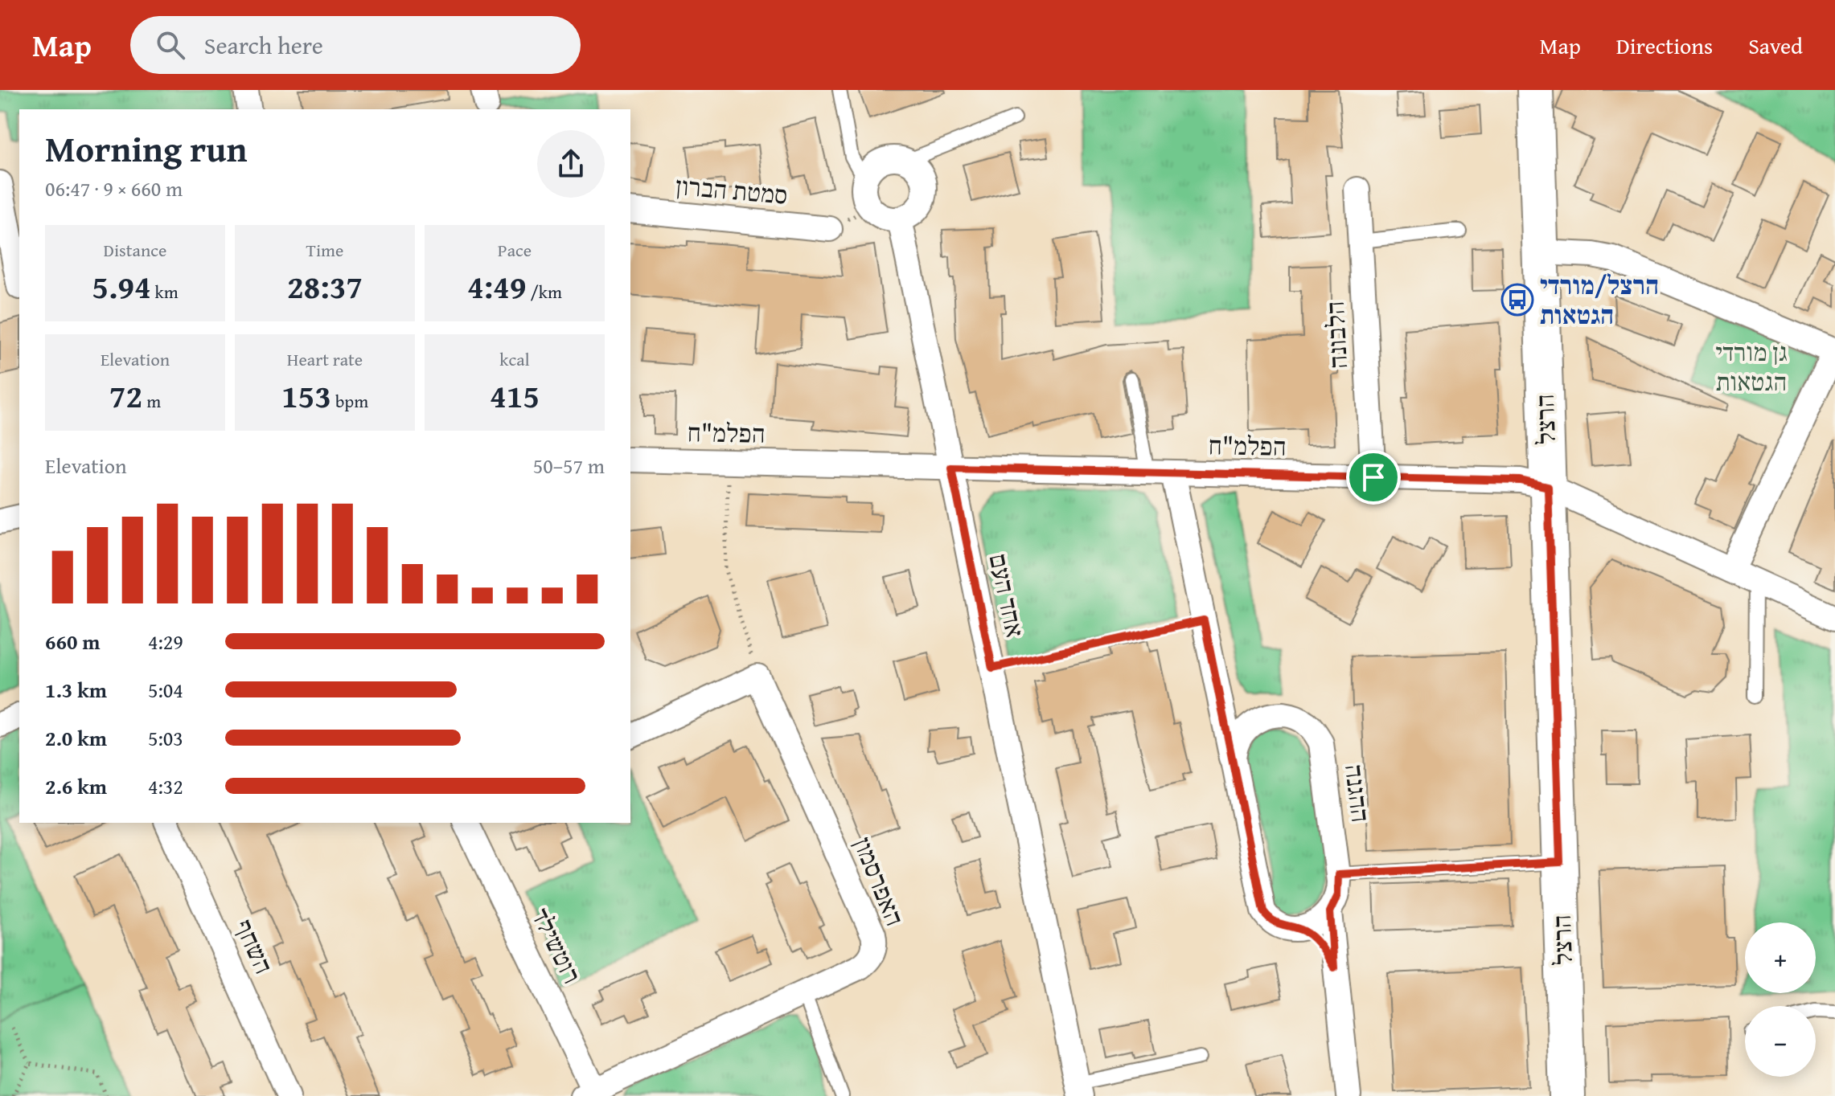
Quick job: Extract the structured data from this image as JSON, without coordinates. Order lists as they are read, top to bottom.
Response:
{
  "streets": {
    "street": [
      "סמטת הברון",
      "הלבונה",
      "הרצל",
      "הפלמ\"ח",
      "אחד העם",
      "ההגנה",
      "האפרסמון",
      "רוטשילד",
      "השחף"
    ]
  },
  "crossings": [
    ["הלבונה", "הפלמ\"ח"],
    ["הרצל", "הפלמ\"ח"],
    ["הפלמ\"ח", "אחד העם"],
    ["הפלמ\"ח", "ההגנה"],
    ["האפרסמון", "רוטשילד"]
  ],
  "parks": ["גן מורדי הגטאות"],
  "places": {
    "bus stop": ["הרצל/מורדי הגטאות"]
  },
  "page": {
    "header": "Map",
    "search": "Search here",
    "nav": ["Map", "Directions", "Saved"],
    "heading": ["Morning run", "06:47 · 9 × 660 m"],
    "stats": [
      ["Distance", "5.94 km"],
      ["Time", "28:37"],
      ["Pace", "4:49 /km"],
      ["Elevation", "72 m"],
      ["Heart rate", "153 bpm"],
      ["kcal", "415"]
    ],
    "chart": ["Elevation", "50–57 m"],
    "list": [
      {
        "name": "660 m",
        "note": "4:29"
      },
      {
        "name": "1.3 km",
        "note": "5:04"
      },
      {
        "name": "2.0 km",
        "note": "5:03"
      },
      {
        "name": "2.6 km",
        "note": "4:32"
      }
    ],
    "map_buttons": ["+", "−"]
  }
}
